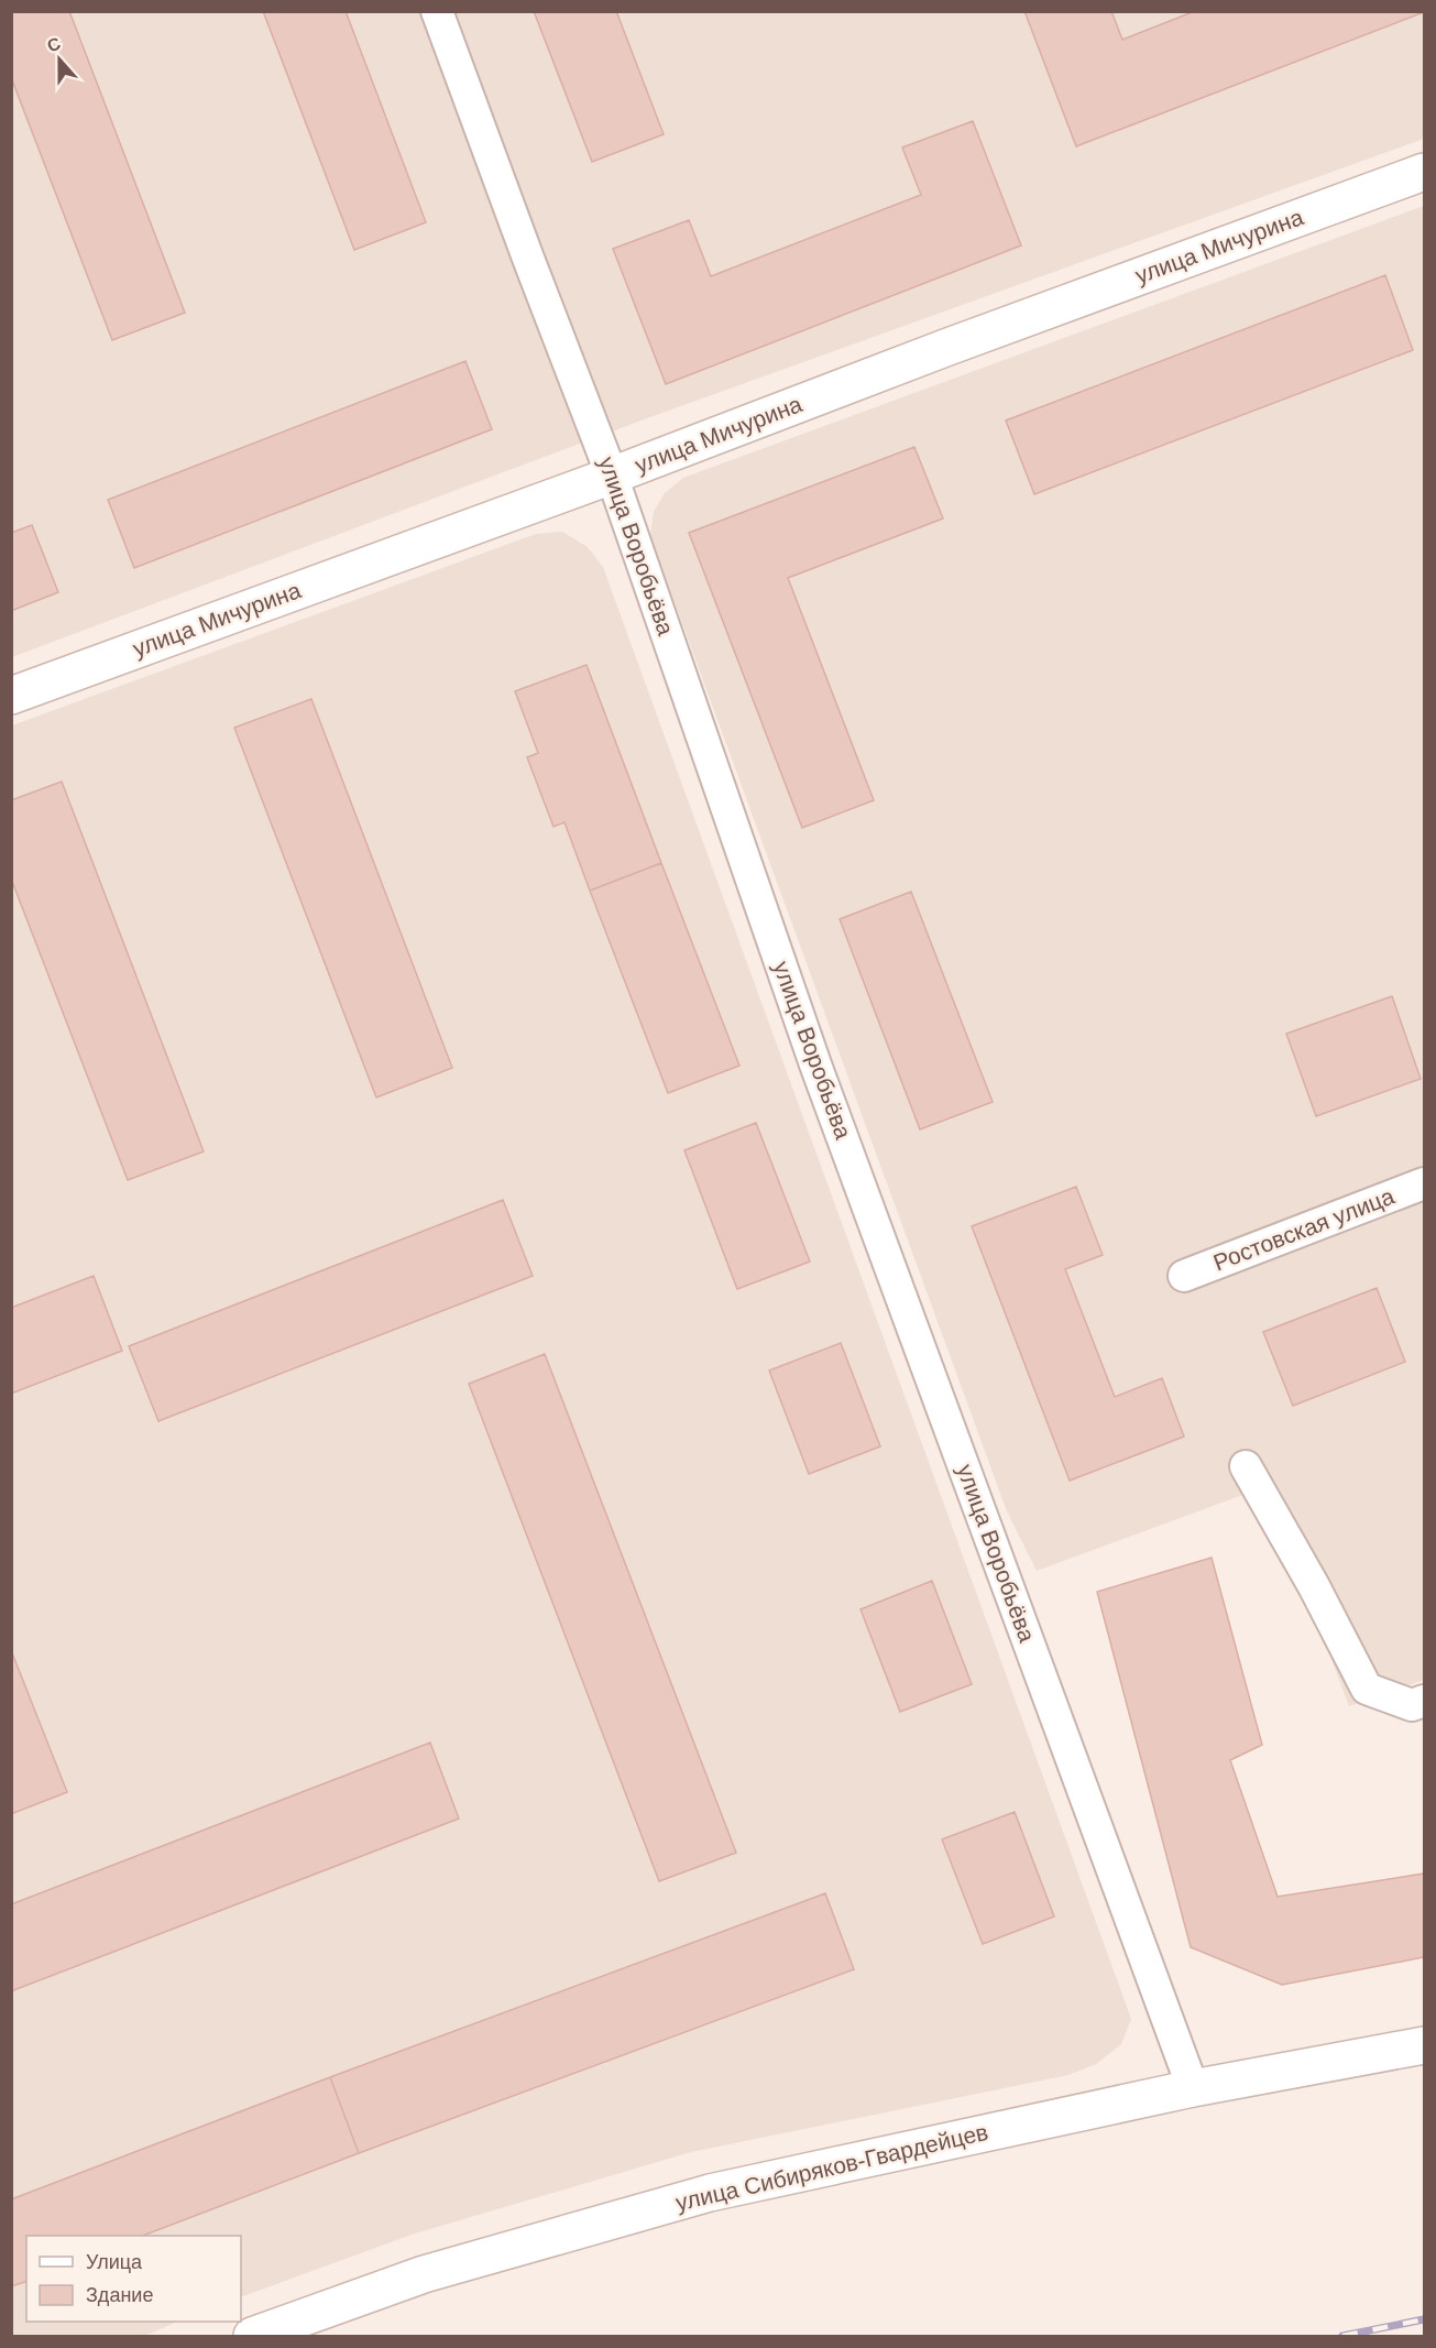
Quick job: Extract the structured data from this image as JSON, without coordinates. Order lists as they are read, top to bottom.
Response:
{
  "streets": {
    "street": [
      "улица Мичурина",
      "улица Воробьёва",
      "Ростовская улица",
      "улица Сибиряков-Гвардейцев"
    ]
  },
  "crossings": [
    ["улица Мичурина", "улица Воробьёва"],
    ["улица Воробьёва", "улица Сибиряков-Гвардейцев"]
  ],
  "legend": ["Улица", "Здание"],
  "north": "top"
}
